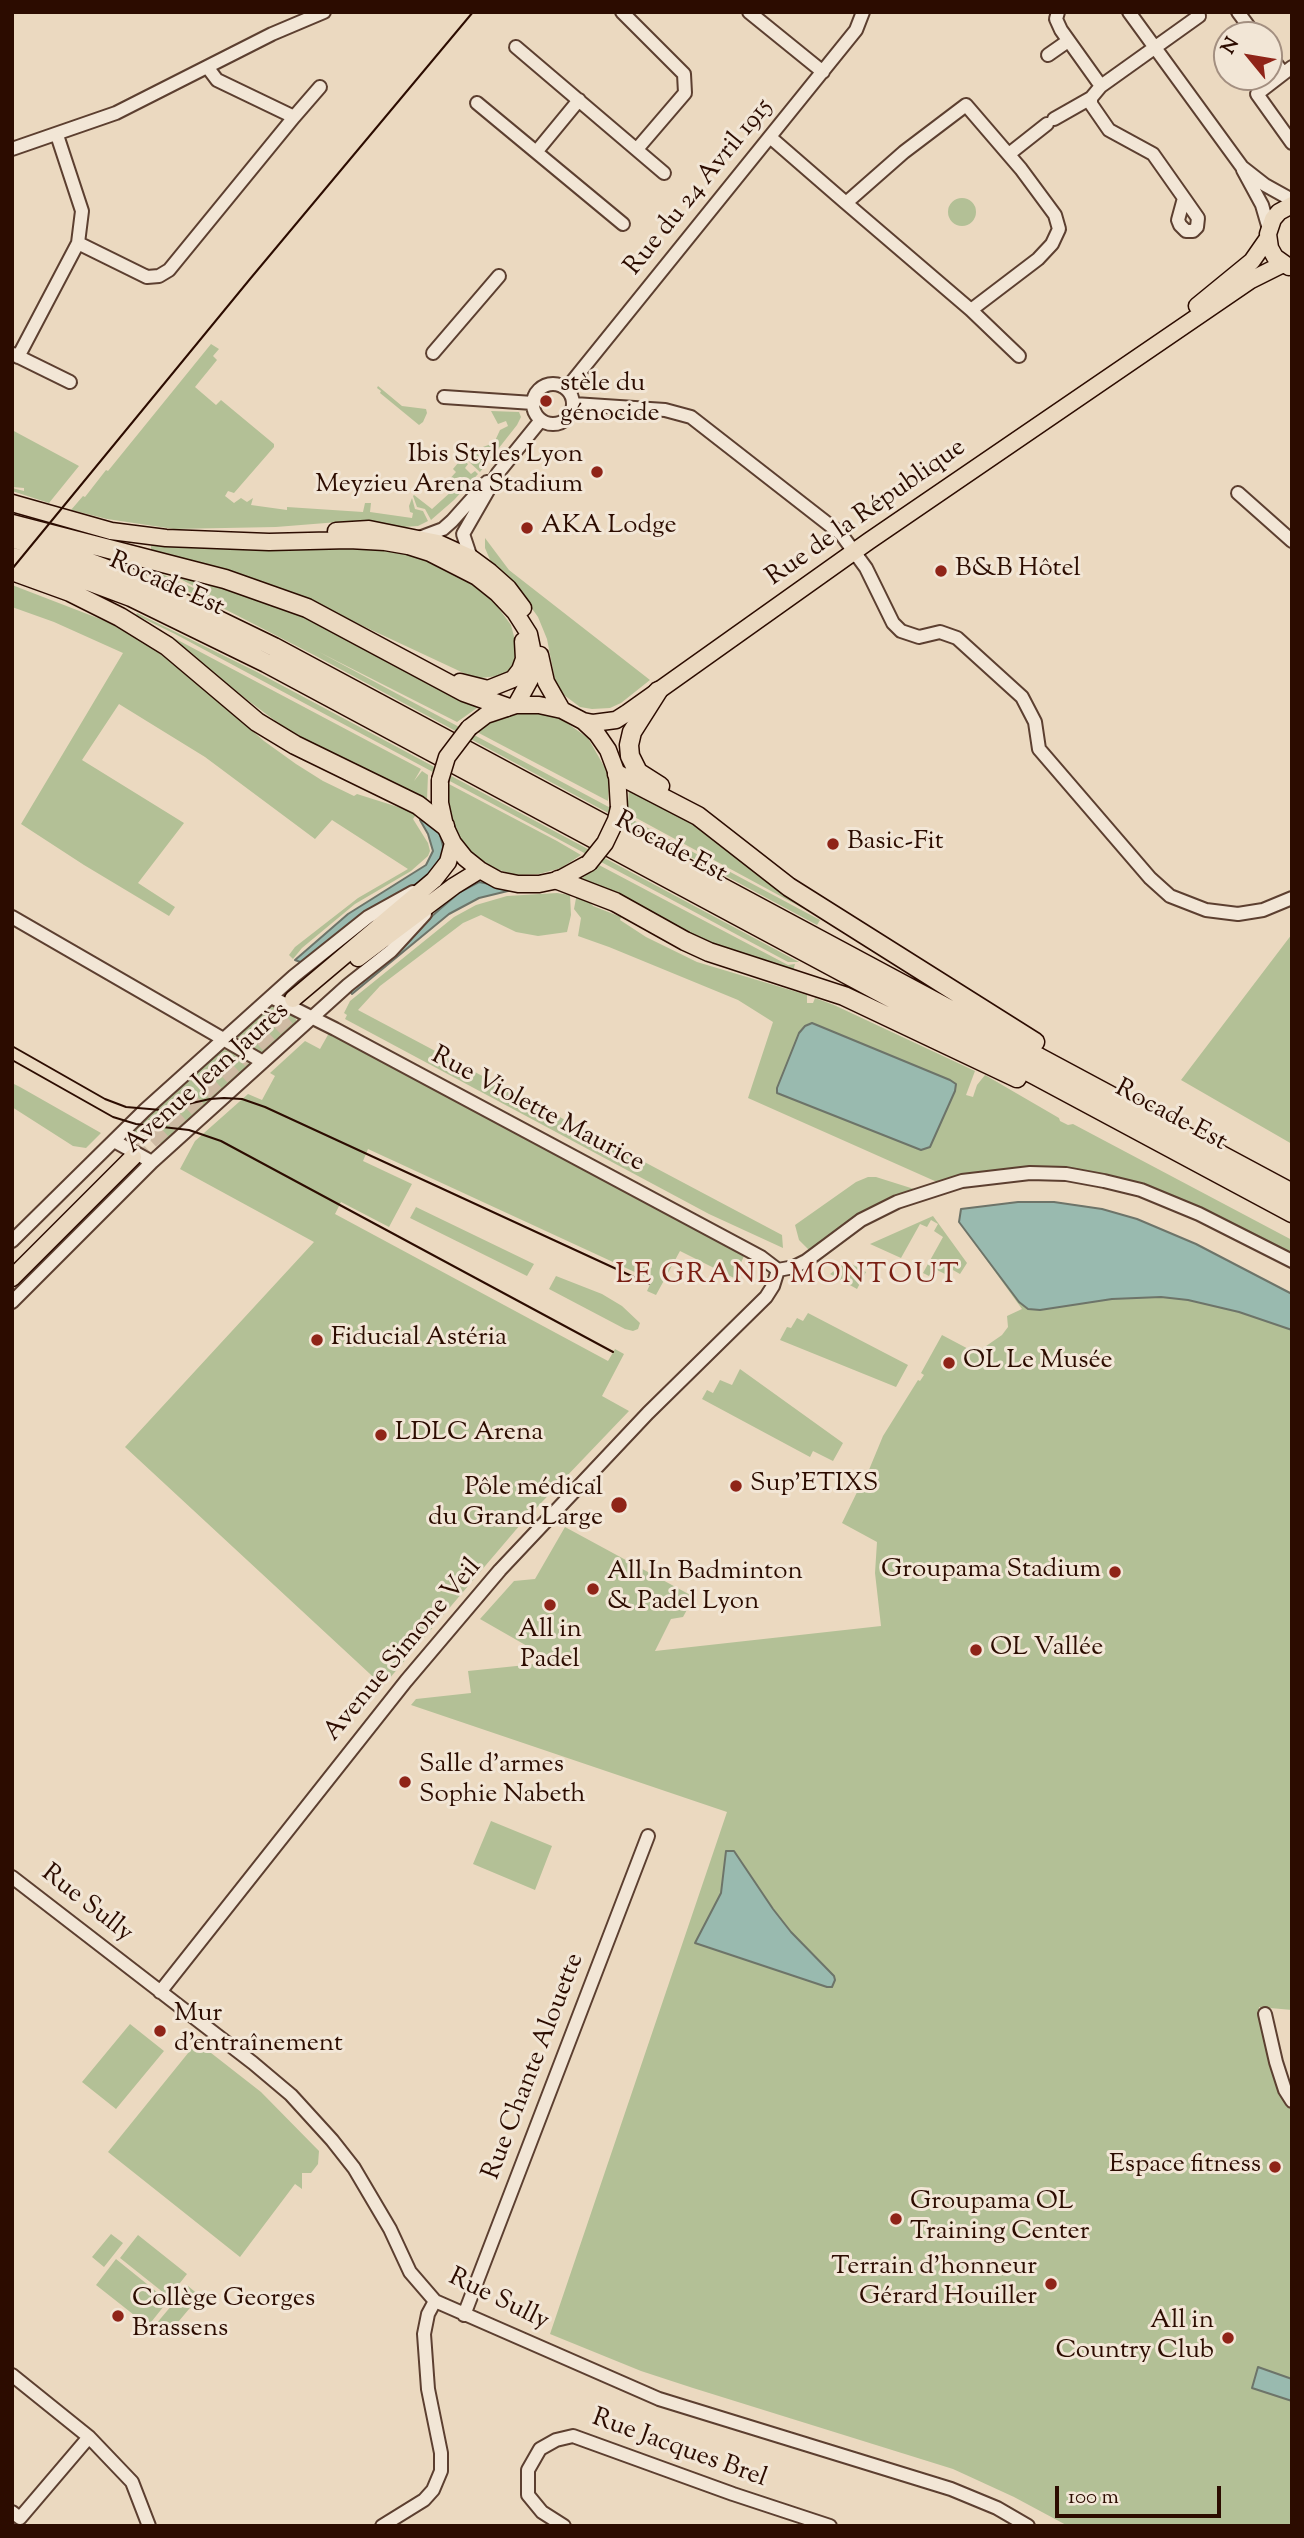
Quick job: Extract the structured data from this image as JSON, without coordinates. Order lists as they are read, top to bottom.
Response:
{
  "streets": {
    "highway": ["Rocade Est"],
    "main road": ["Rue de la République", "Avenue Jean Jaurès"],
    "street": [
      "Rue du 24 Avril 1915",
      "Rue Violette Maurice",
      "Avenue Simone Veil",
      "Rue Sully",
      "Rue Chante Alouette",
      "Rue Jacques Brel"
    ]
  },
  "crossings": [
    ["Rue de la République", "Avenue Jean Jaurès"],
    ["Avenue Jean Jaurès", "Rue Violette Maurice"],
    ["Rue Violette Maurice", "Avenue Simone Veil"],
    ["Avenue Simone Veil", "Rue Sully"],
    ["Rue Sully", "Rue Chante Alouette"]
  ],
  "districts": ["LE GRAND MONTOUT"],
  "places": [
    "stèle du génocide",
    "Ibis Styles Lyon Meyzieu Arena Stadium",
    "AKA Lodge",
    "B&B Hôtel",
    "Basic-Fit",
    "Fiducial Astéria",
    "OL Le Musée",
    "LDLC Arena",
    "Sup'ETIXS",
    "Pôle médical du Grand Large",
    "Groupama Stadium",
    "All In Badminton & Padel Lyon",
    "All in Padel",
    "OL Vallée",
    "Salle d'armes Sophie Nabeth",
    "Mur d'entraînement",
    "Espace fitness",
    "Groupama OL Training Center",
    "Terrain d'honneur Gérard Houiller",
    "Collège Georges Brassens",
    "All in Country Club"
  ],
  "scale_bar": "100 m",
  "north": "top left"
}
